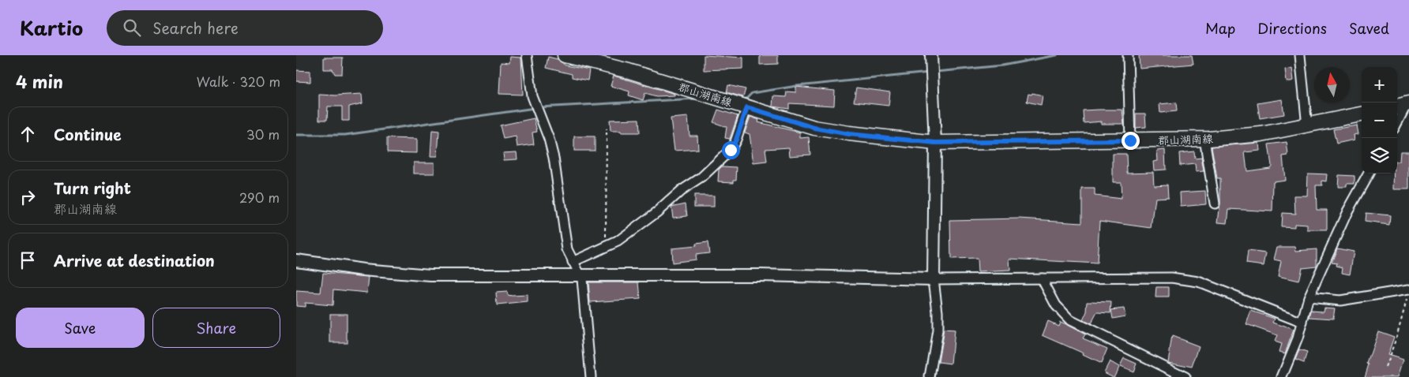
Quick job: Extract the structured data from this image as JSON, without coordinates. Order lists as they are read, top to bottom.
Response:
{
  "streets": {
    "main road": ["郡山湖南線"]
  },
  "north": "top",
  "page": {
    "header": "Kartio",
    "search": "Search here",
    "nav": ["Map", "Directions", "Saved"],
    "heading": ["4 min", "Walk · 320 m"],
    "map_buttons": ["+", "−"],
    "list": [
      ["Continue", "30 m"],
      ["Turn right", "郡山湖南線", "290 m"],
      "Arrive at destination"
    ],
    "buttons": ["Save", "Share"]
  }
}
